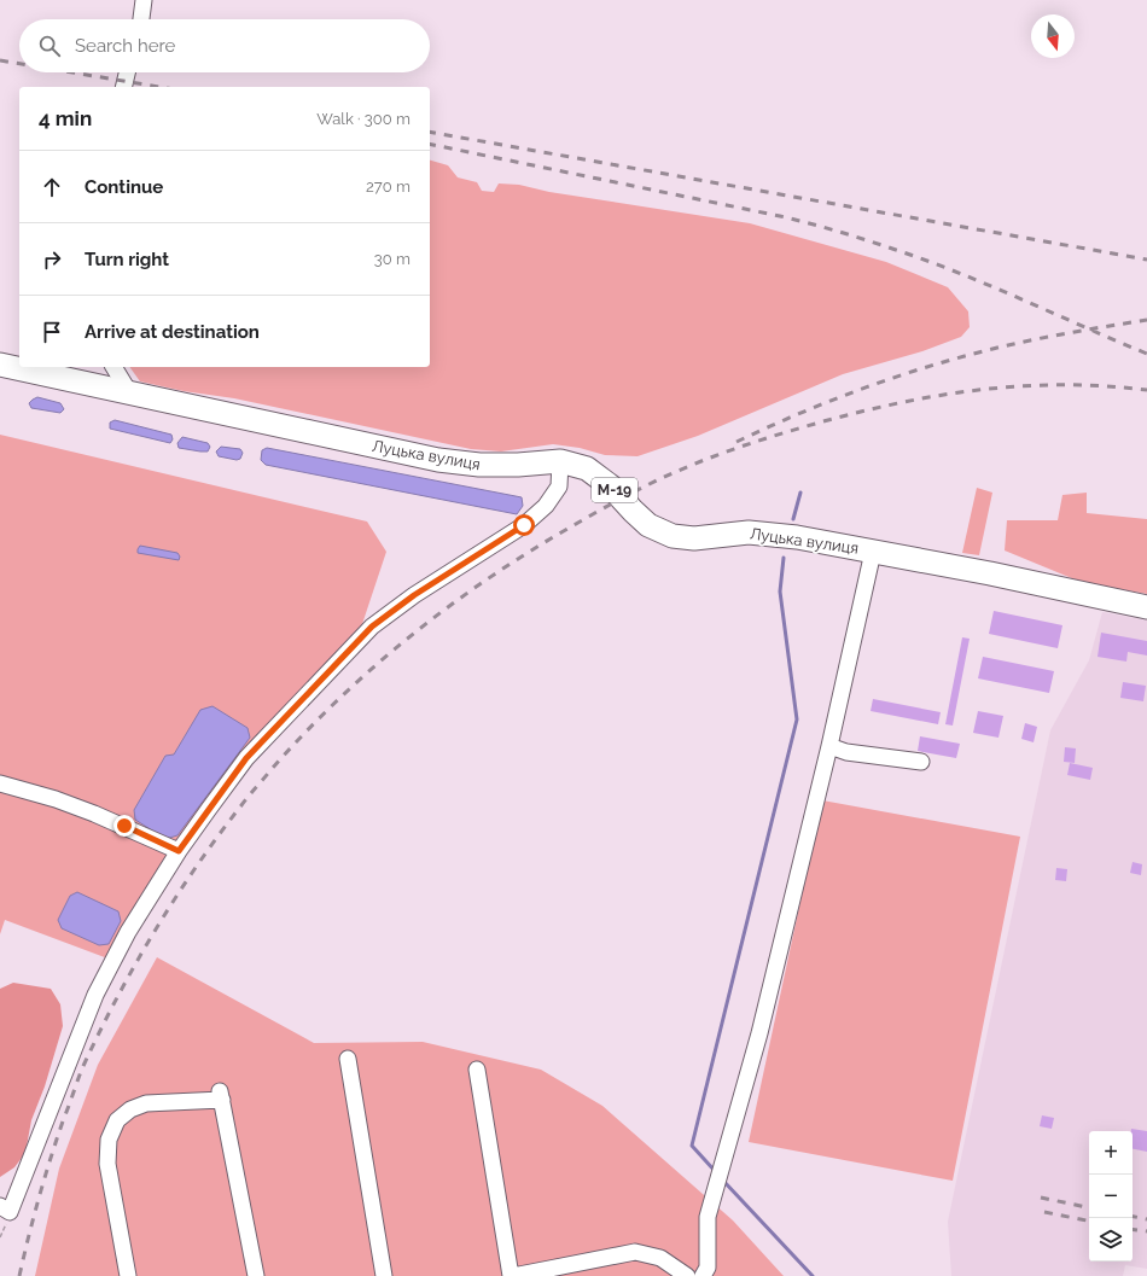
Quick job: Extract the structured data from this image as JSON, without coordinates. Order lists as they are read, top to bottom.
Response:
{
  "streets": {
    "highway": ["Луцька вулиця", "М-19"]
  },
  "north": "bottom",
  "page": {
    "search": "Search here",
    "heading": ["4 min", "Walk · 300 m"],
    "list": [
      ["Continue", "270 m"],
      ["Turn right", "30 m"],
      "Arrive at destination"
    ],
    "map_buttons": ["+", "−"]
  }
}
